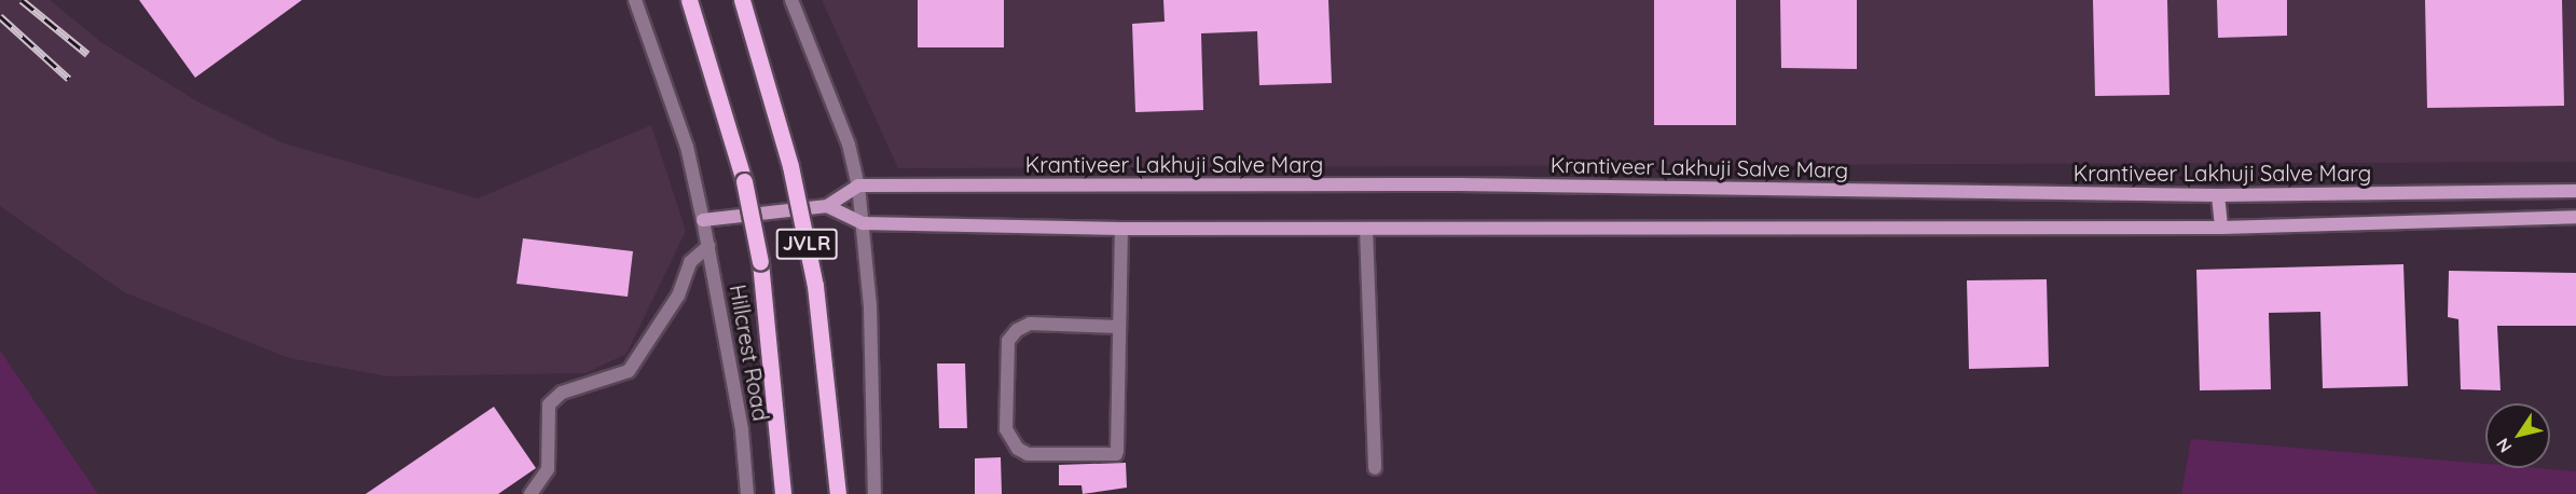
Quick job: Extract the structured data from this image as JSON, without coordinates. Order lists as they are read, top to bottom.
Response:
{
  "streets": {
    "main road": ["Krantiveer Lakhuji Salve Marg", "JVLR"],
    "street": ["Hillcrest Road"]
  },
  "north": "bottom left"
}
